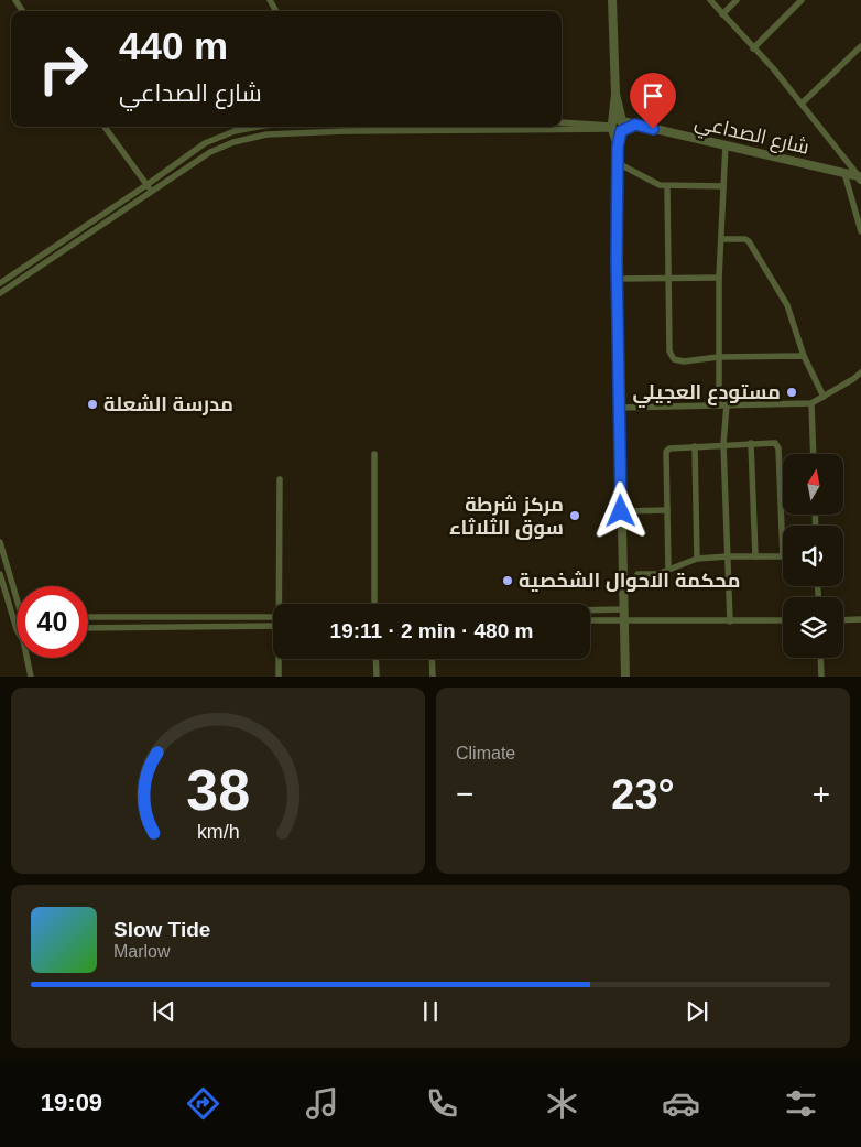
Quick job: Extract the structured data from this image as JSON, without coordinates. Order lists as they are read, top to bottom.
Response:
{
  "streets": {
    "street": ["شارع الصداعي"]
  },
  "places": [
    "مستودع العجيلي",
    "مدرسة الشعلة",
    "مركز شرطة سوق الثلاثاء",
    "محكمة الاحوال الشخصية"
  ],
  "north": "top",
  "page": {
    "turn": ["440 m", "شارع الصداعي"],
    "limit": "40",
    "trip": "19:11 · 2 min · 480 m",
    "tile": "Climate",
    "heat": ["−", "23°", "+"],
    "song": ["Slow Tide", "Marlow"],
    "tabs": "19:09",
    "gauge": ["38", "km/h"]
  }
}
